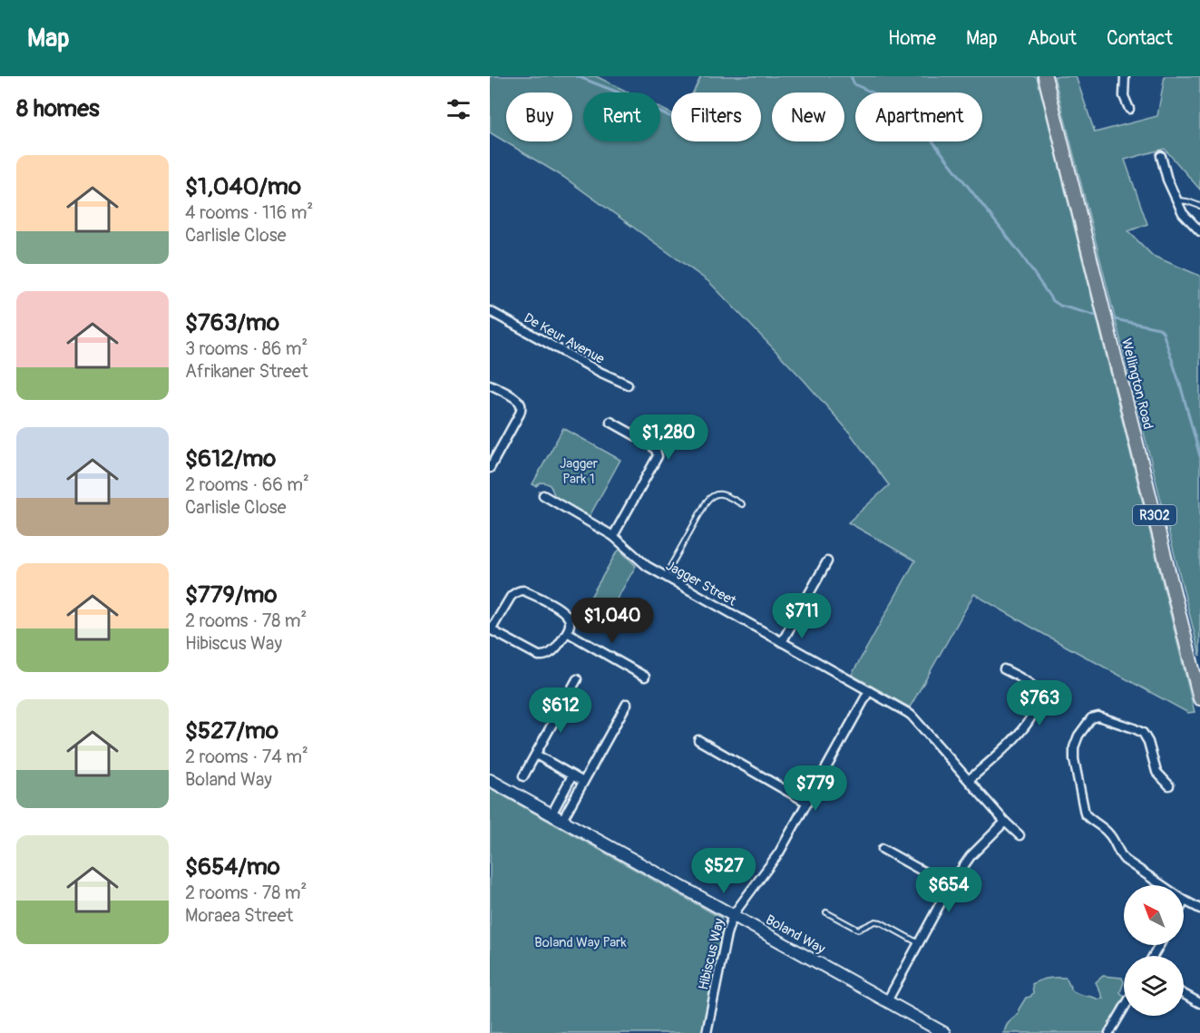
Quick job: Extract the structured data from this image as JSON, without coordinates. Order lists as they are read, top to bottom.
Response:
{
  "streets": {
    "main road": ["Wellington Road", "R302"],
    "street": [
      "De Keur Avenue",
      "Jagger Street",
      "Boland Way",
      "Hibiscus Way"
    ]
  },
  "crossings": [
    ["Jagger Street", "Hibiscus Way"],
    ["Boland Way", "Hibiscus Way"]
  ],
  "parks": ["Jagger Park 1", "Boland Way Park"],
  "north": "top left",
  "page": {
    "header": "Map",
    "nav": [
      "Home",
      "Map",
      "About",
      "Contact"
    ],
    "heading": "8 homes",
    "chip": [
      "Buy",
      "Rent",
      "Filters",
      "New",
      "Apartment"
    ],
    "list": [
      {
        "name": "$1,040/mo",
        "note": "4 rooms · 116 m² · Carlisle Close"
      },
      {
        "name": "$763/mo",
        "note": "3 rooms · 86 m² · Afrikaner Street"
      },
      {
        "name": "$612/mo",
        "note": "2 rooms · 66 m² · Carlisle Close"
      },
      {
        "name": "$779/mo",
        "note": "2 rooms · 78 m² · Hibiscus Way"
      },
      {
        "name": "$527/mo",
        "note": "2 rooms · 74 m² · Boland Way"
      },
      {
        "name": "$654/mo",
        "note": "2 rooms · 78 m² · Moraea Street"
      }
    ],
    "price": [
      "$1,280",
      "$711",
      "$1,040",
      "$763",
      "$612",
      "$779",
      "$527",
      "$654"
    ]
  }
}
